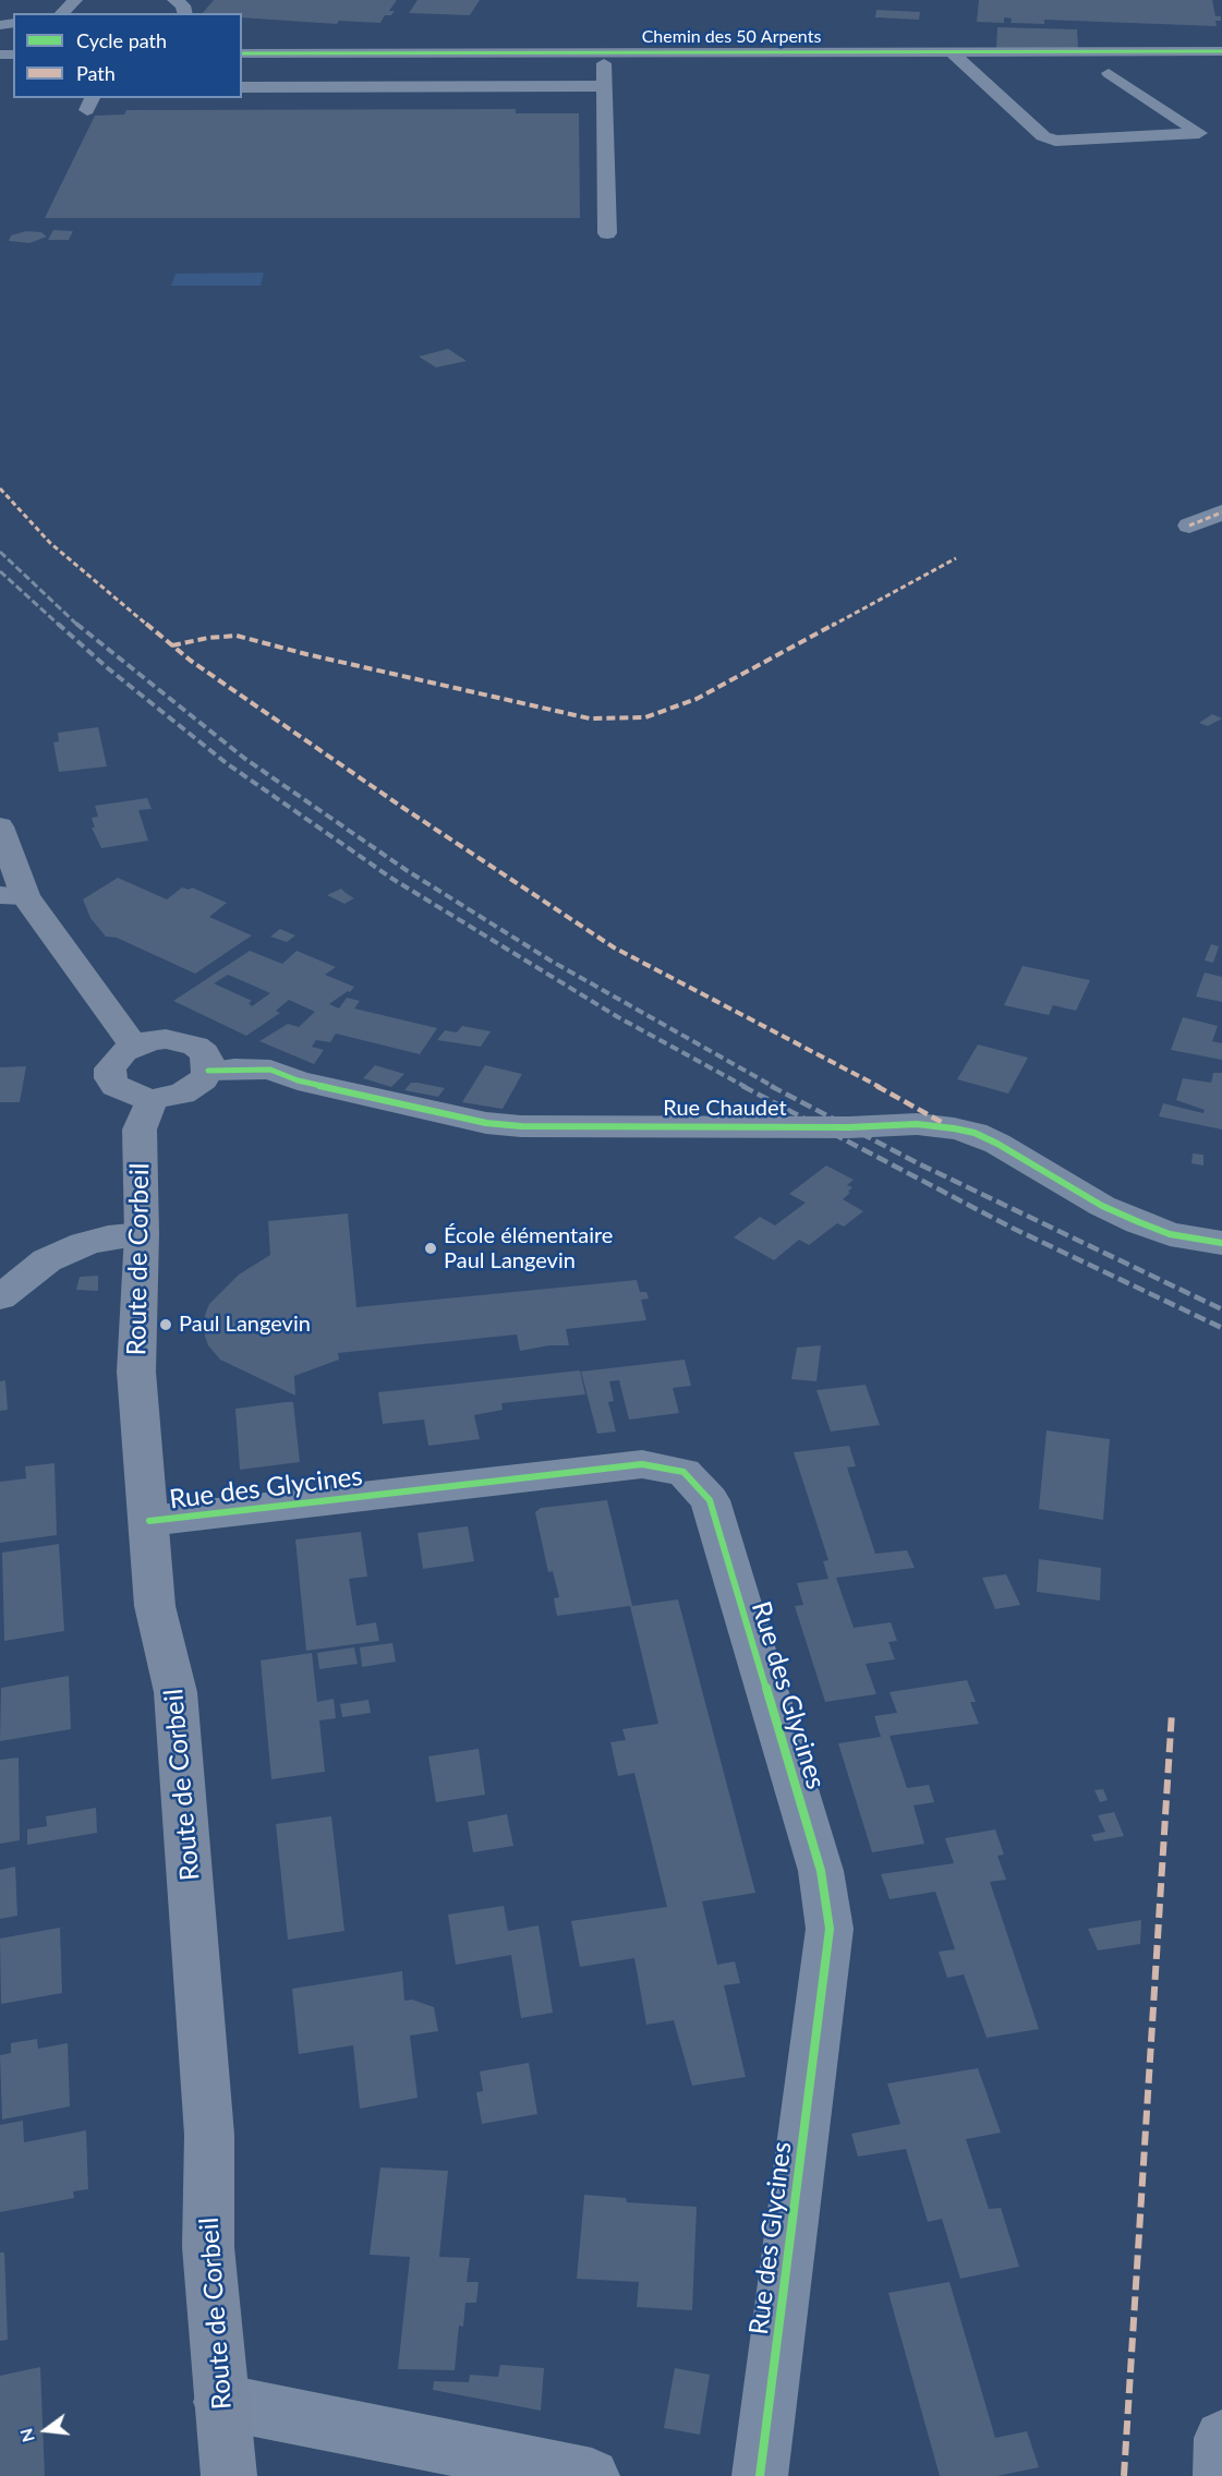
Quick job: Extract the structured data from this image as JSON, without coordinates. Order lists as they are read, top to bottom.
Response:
{
  "streets": {
    "main road": ["Route de Corbeil"],
    "street": ["Chemin des 50 Arpents", "Rue Chaudet", "Rue des Glycines"]
  },
  "crossings": [
    ["Rue Chaudet", "Route de Corbeil"],
    ["Route de Corbeil", "Rue des Glycines"]
  ],
  "places": ["École élémentaire Paul Langevin", "Paul Langevin"],
  "legend": ["Cycle path", "Path"],
  "north": "left"
}
